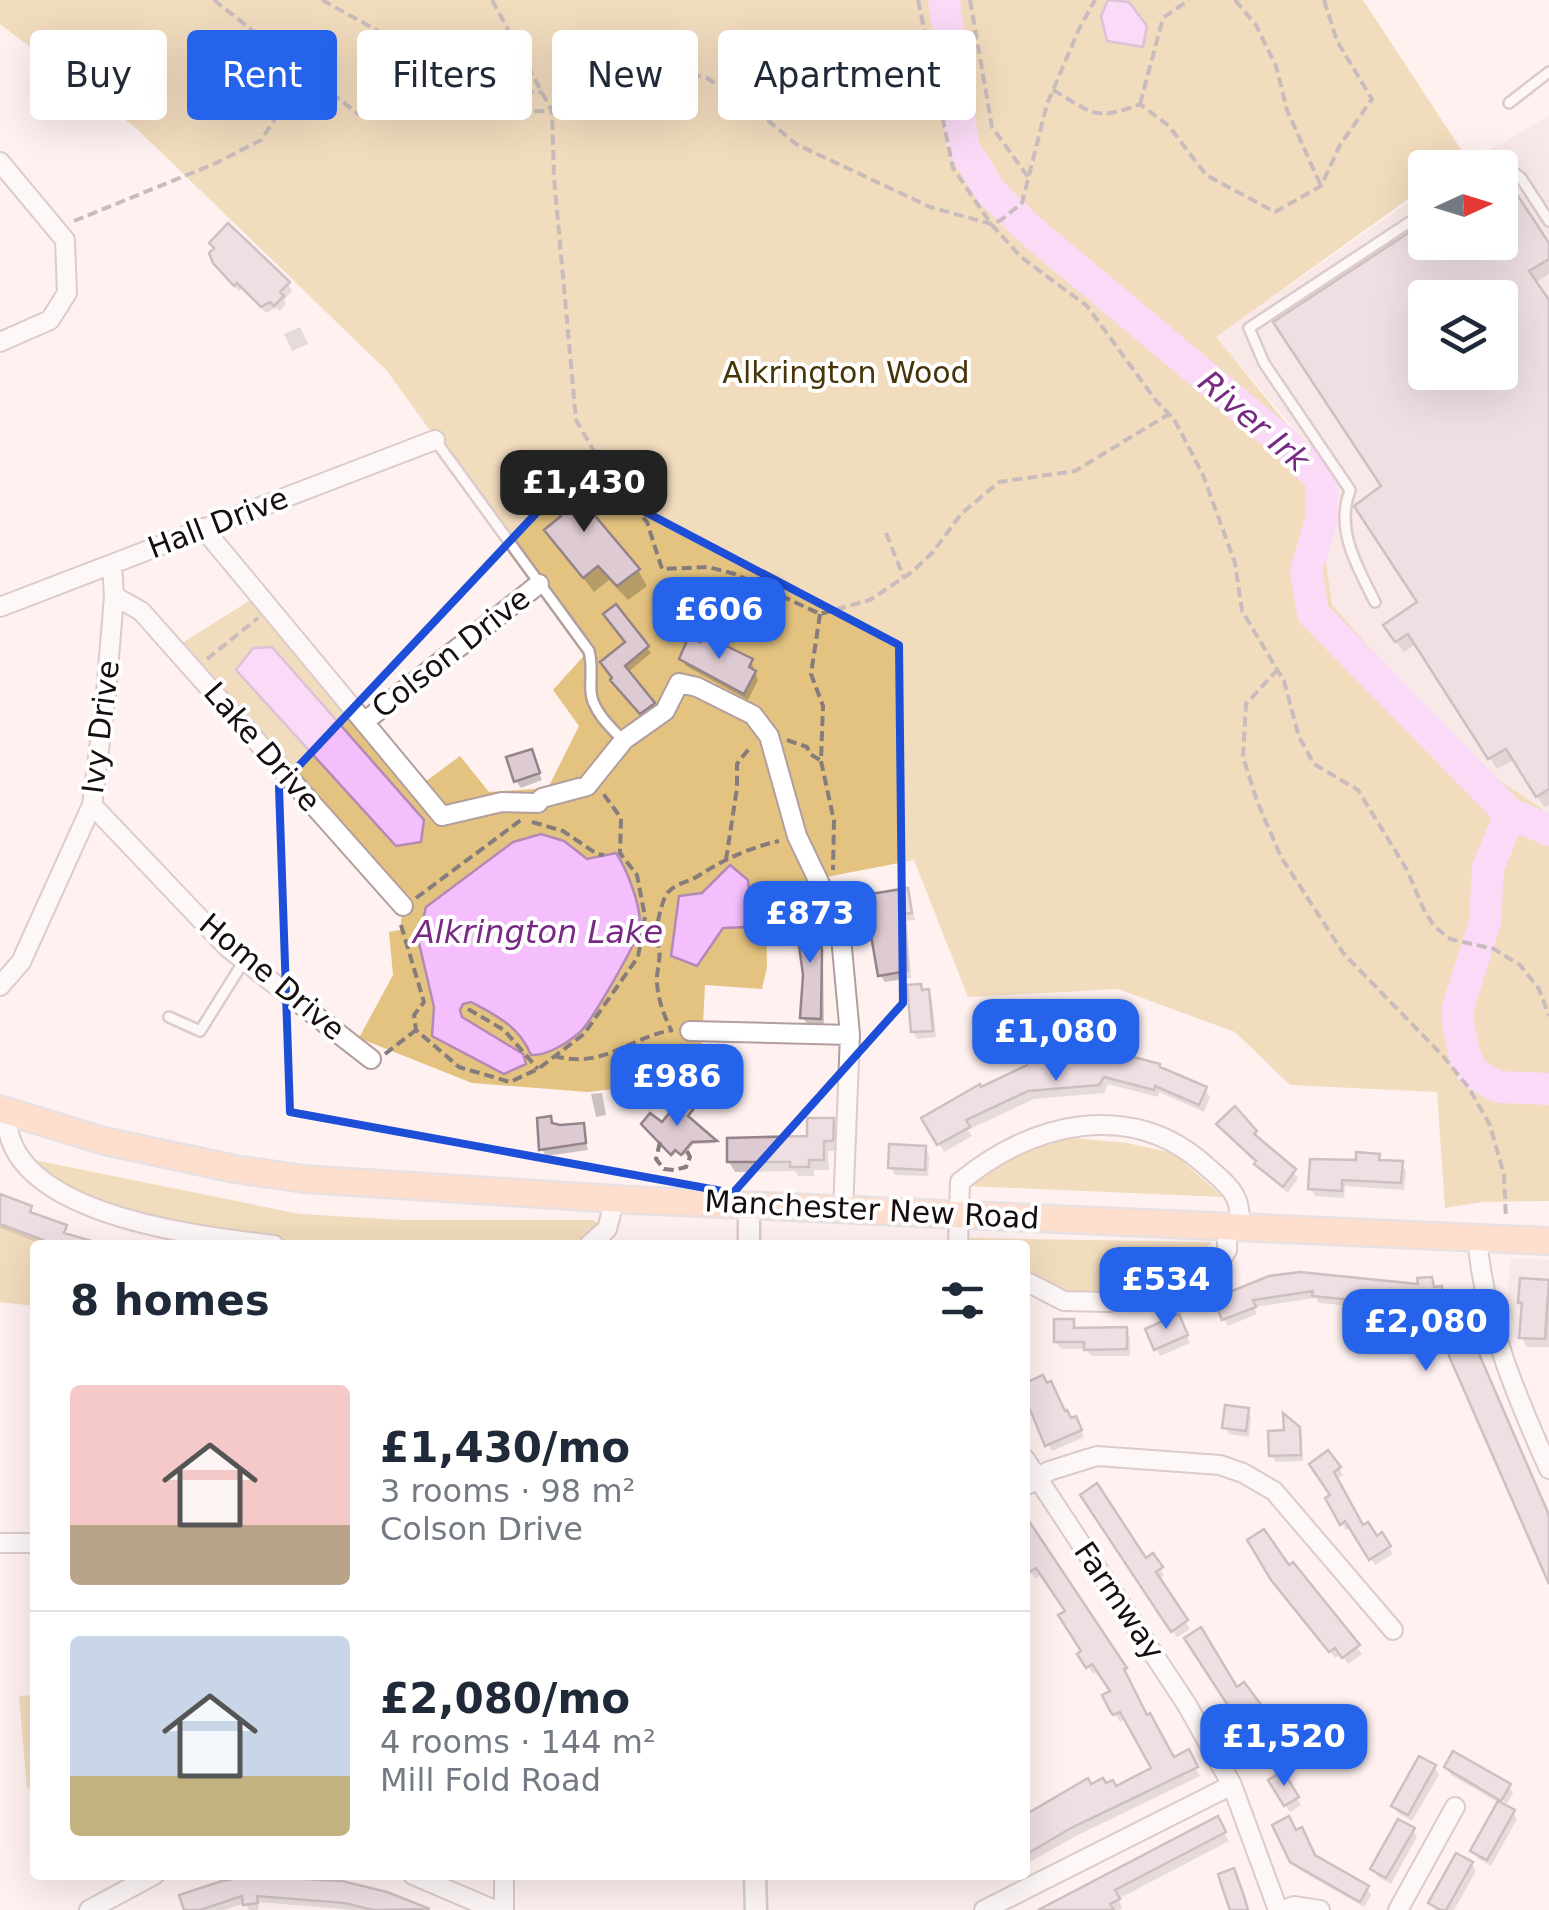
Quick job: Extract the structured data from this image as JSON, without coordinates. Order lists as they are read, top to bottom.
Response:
{
  "streets": {
    "main road": ["Manchester New Road"],
    "street": [
      "Hall Drive",
      "Colson Drive",
      "Ivy Drive",
      "Lake Drive",
      "Home Drive",
      "Farmway"
    ]
  },
  "crossings": [
    ["Hall Drive", "Colson Drive"],
    ["Hall Drive", "Ivy Drive"],
    ["Ivy Drive", "Lake Drive"],
    ["Ivy Drive", "Home Drive"]
  ],
  "water": ["River Irk", "Alkrington Lake"],
  "parks": ["Alkrington Wood"],
  "north": "right",
  "page": {
    "chip": [
      "Buy",
      "Rent",
      "Filters",
      "New",
      "Apartment"
    ],
    "price": [
      "£1,430",
      "£606",
      "£873",
      "£1,080",
      "£986",
      "£534",
      "£2,080",
      "£1,520"
    ],
    "heading": "8 homes",
    "list": [
      {
        "name": "£1,430/mo",
        "note": "3 rooms · 98 m² · Colson Drive"
      },
      {
        "name": "£2,080/mo",
        "note": "4 rooms · 144 m² · Mill Fold Road"
      }
    ]
  }
}
